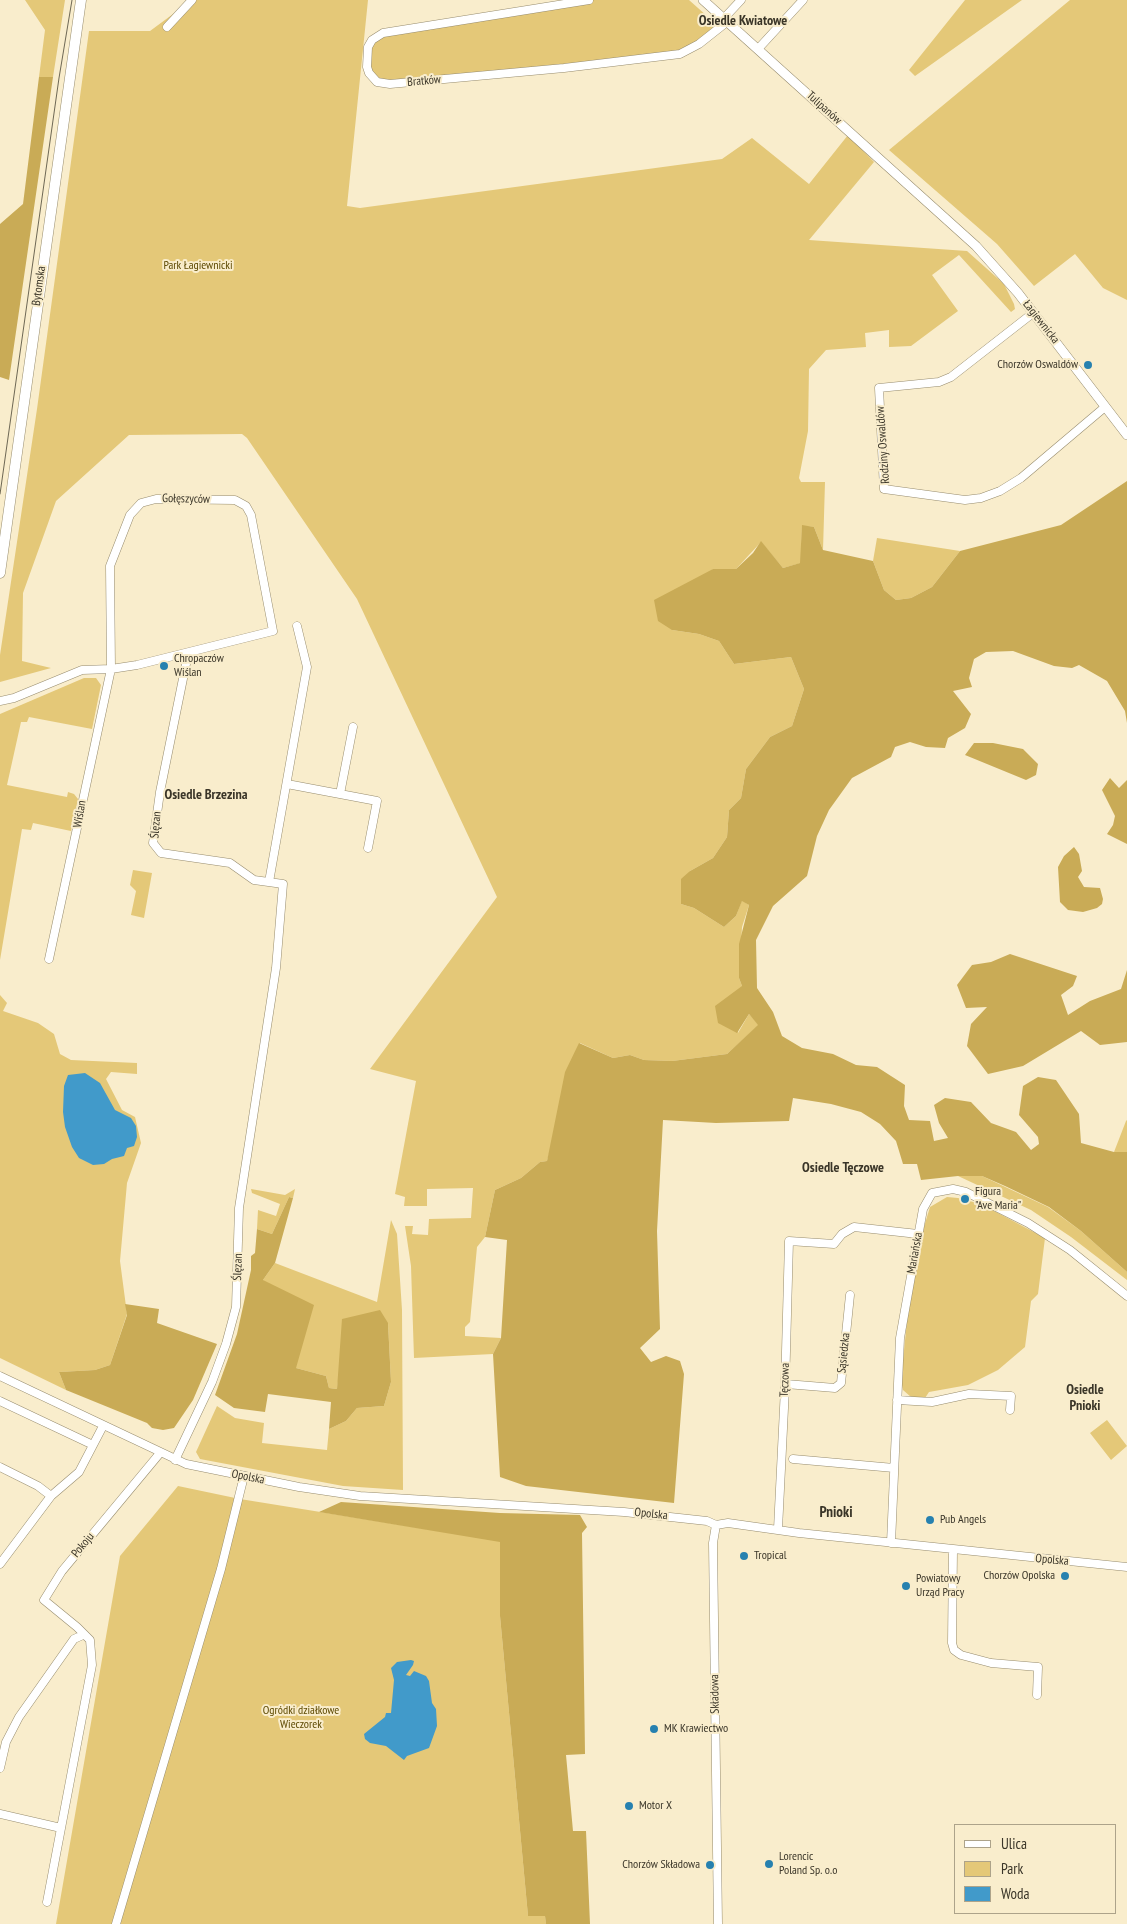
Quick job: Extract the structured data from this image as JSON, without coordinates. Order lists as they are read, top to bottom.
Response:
{
  "streets": {
    "main road": ["Bytomska"],
    "street": [
      "Bratków",
      "Tulipanów",
      "Łagiewnicka",
      "Rodziny Oswaldów",
      "Gołęszyców",
      "Wiślan",
      "Ślęzan",
      "Mariańska",
      "Sąsiedzka",
      "Tęczowa",
      "Opolska",
      "Pokoju",
      "Składowa"
    ]
  },
  "crossings": [
    ["Bratków", "Tulipanów"],
    ["Tulipanów", "Łagiewnicka"],
    ["Łagiewnicka", "Rodziny Oswaldów"],
    ["Gołęszyców", "Wiślan"],
    ["Gołęszyców", "Ślęzan"],
    ["Ślęzan", "Opolska"],
    ["Mariańska", "Tęczowa"],
    ["Mariańska", "Opolska"],
    ["Sąsiedzka", "Tęczowa"],
    ["Tęczowa", "Opolska"],
    ["Opolska", "Składowa"]
  ],
  "districts": [
    "Osiedle Kwiatowe",
    "Osiedle Brzezina",
    "Osiedle Tęczowe",
    "Osiedle Pnioki",
    "Pnioki"
  ],
  "parks": ["Park Łagiewnicki", "Ogródki działkowe Wieczorek"],
  "places": [
    "Chorzów Oswaldów",
    "Chropaczów Wiślan",
    "Figura \"Ave Maria\"",
    "Pub Angels",
    "Tropical",
    "Chorzów Opolska",
    "Powiatowy Urząd Pracy",
    "MK Krawiectwo",
    "Motor X",
    "Lorencic Poland Sp. o.o",
    "Chorzów Składowa"
  ],
  "legend": ["Ulica", "Park", "Woda"]
}
